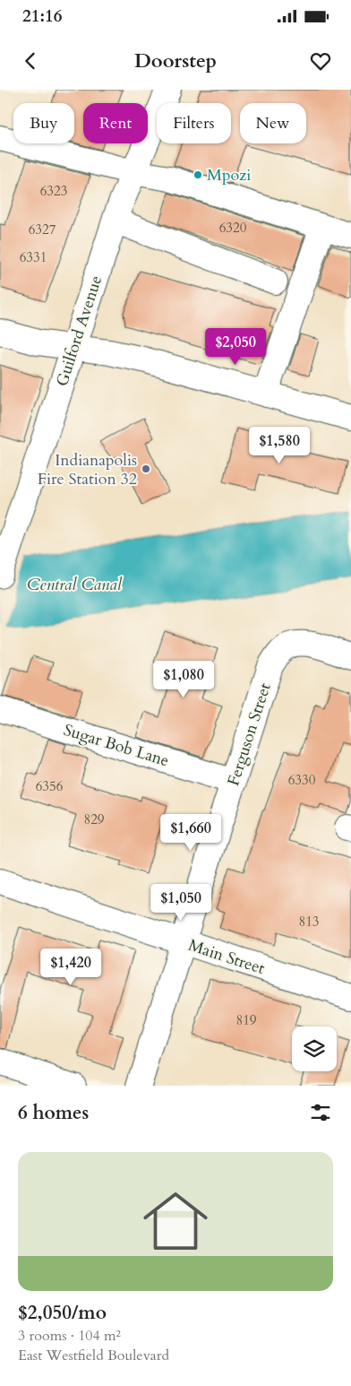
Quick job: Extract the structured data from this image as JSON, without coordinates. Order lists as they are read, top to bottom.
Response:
{
  "streets": {
    "street": [
      "Guilford Avenue",
      "Ferguson Street",
      "Sugar Bob Lane",
      "Main Street"
    ]
  },
  "crossings": [
    ["Ferguson Street", "Sugar Bob Lane"],
    ["Ferguson Street", "Main Street"]
  ],
  "water": ["Central Canal"],
  "places": ["Mpozi", "Indianapolis Fire Station 32"],
  "house_numbers": [
    "6323",
    "6320",
    "6327",
    "6331",
    "6330",
    "6356",
    "829",
    "813",
    "819"
  ],
  "page": {
    "status": "21:16",
    "header": "Doorstep",
    "chip": [
      "Buy",
      "Rent",
      "Filters",
      "New"
    ],
    "price": [
      "$2,050",
      "$1,580",
      "$1,080",
      "$1,660",
      "$1,050",
      "$1,420"
    ],
    "heading": "6 homes",
    "list": [
      {
        "name": "$2,050/mo",
        "note": "3 rooms · 104 m² · East Westfield Boulevard"
      }
    ]
  }
}
